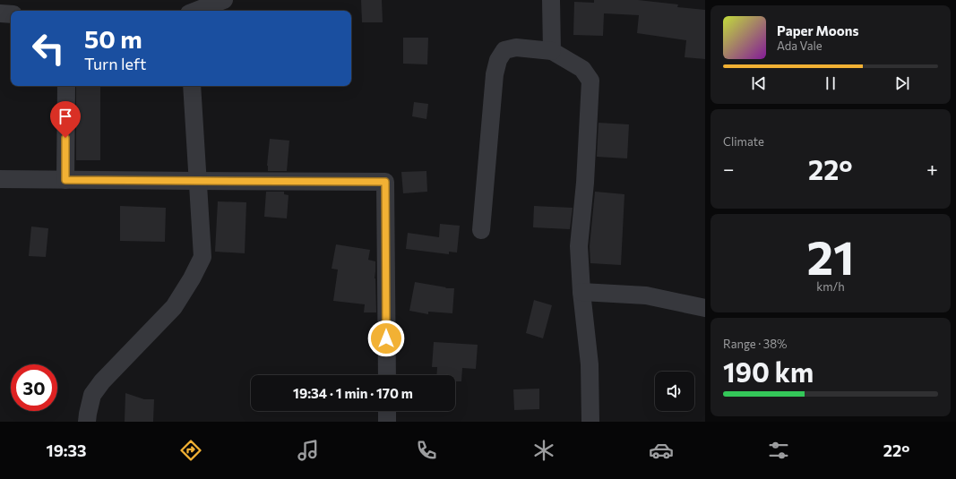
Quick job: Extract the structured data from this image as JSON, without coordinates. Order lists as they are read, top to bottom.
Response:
{
  "page": {
    "turn": ["50 m", "Turn left"],
    "song": ["Paper Moons", "Ada Vale"],
    "tile": [
      "Climate",
      ["21", "km/h"],
      ["Range · 38%", "190 km"]
    ],
    "heat": ["−", "22°", "+"],
    "limit": "30",
    "trip": "19:34 · 1 min · 170 m",
    "tabs": ["19:33", "22°"]
  }
}
